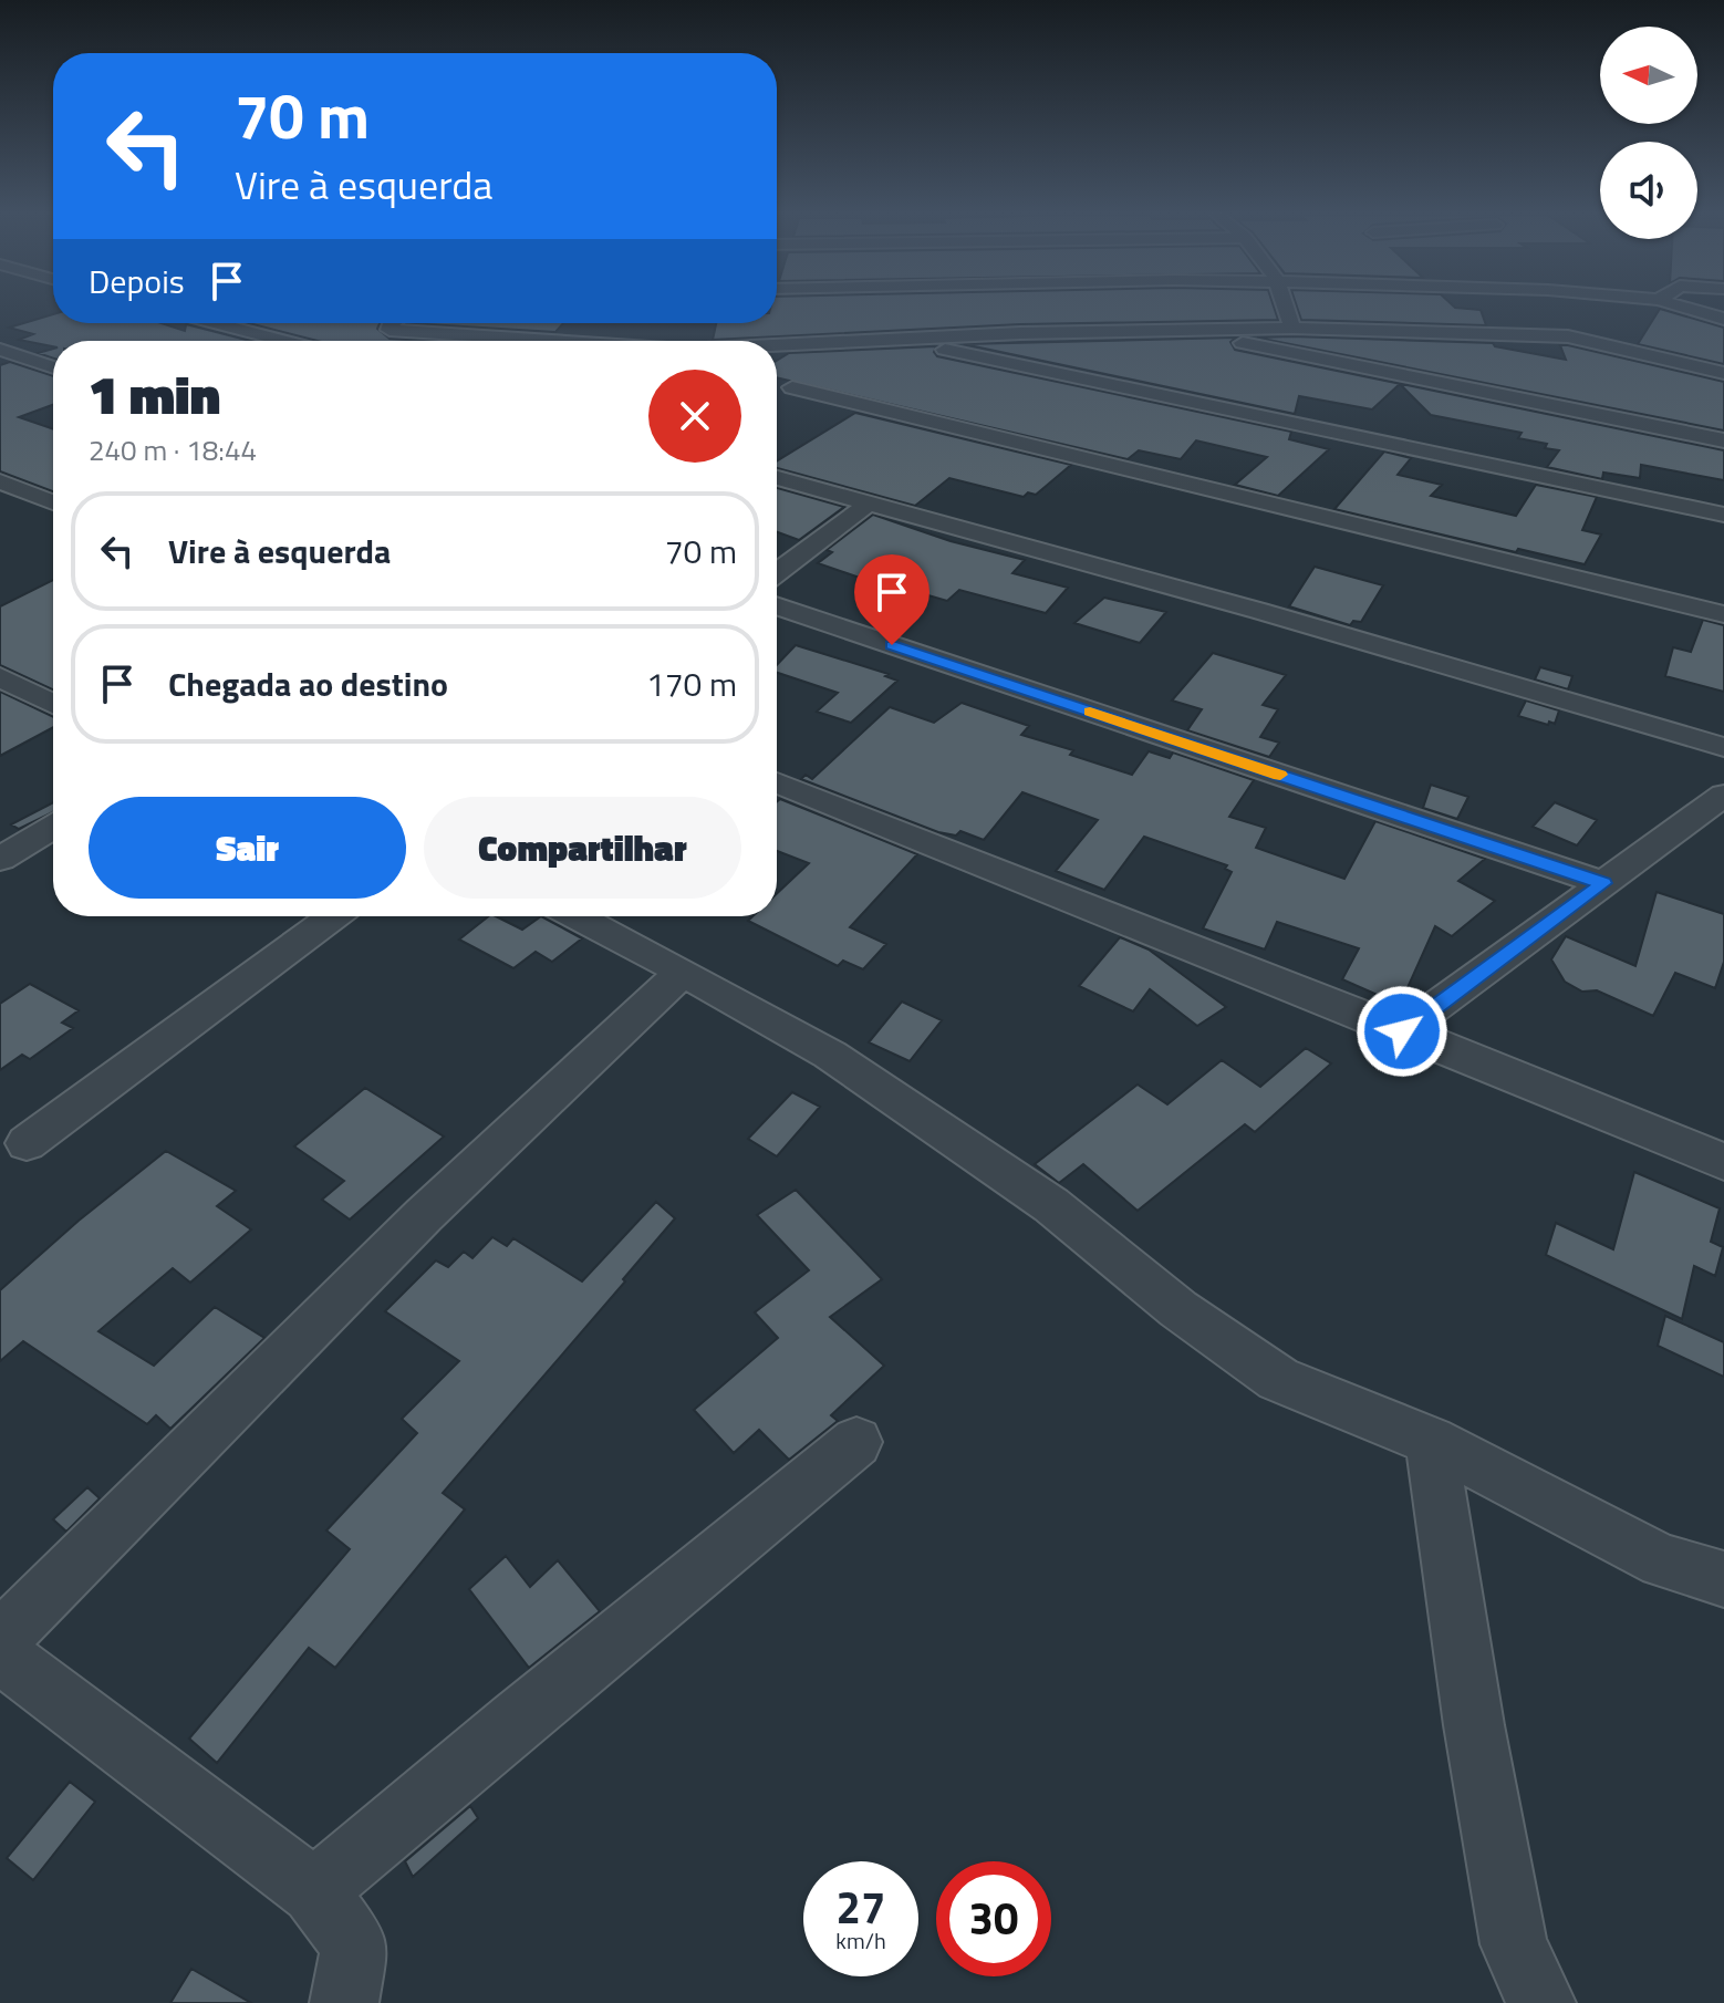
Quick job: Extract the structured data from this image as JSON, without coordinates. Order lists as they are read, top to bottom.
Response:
{
  "north": "left",
  "page": {
    "turn": ["70 m", "Vire à esquerda"],
    "then": "Depois",
    "heading": ["1 min", "240 m · 18:44"],
    "list": [
      {
        "name": "Vire à esquerda",
        "value": "70 m"
      },
      {
        "name": "Chegada ao destino",
        "value": "170 m"
      }
    ],
    "buttons": ["Sair", "Compartilhar"],
    "speed": "27 km/h",
    "limit": "30"
  }
}
